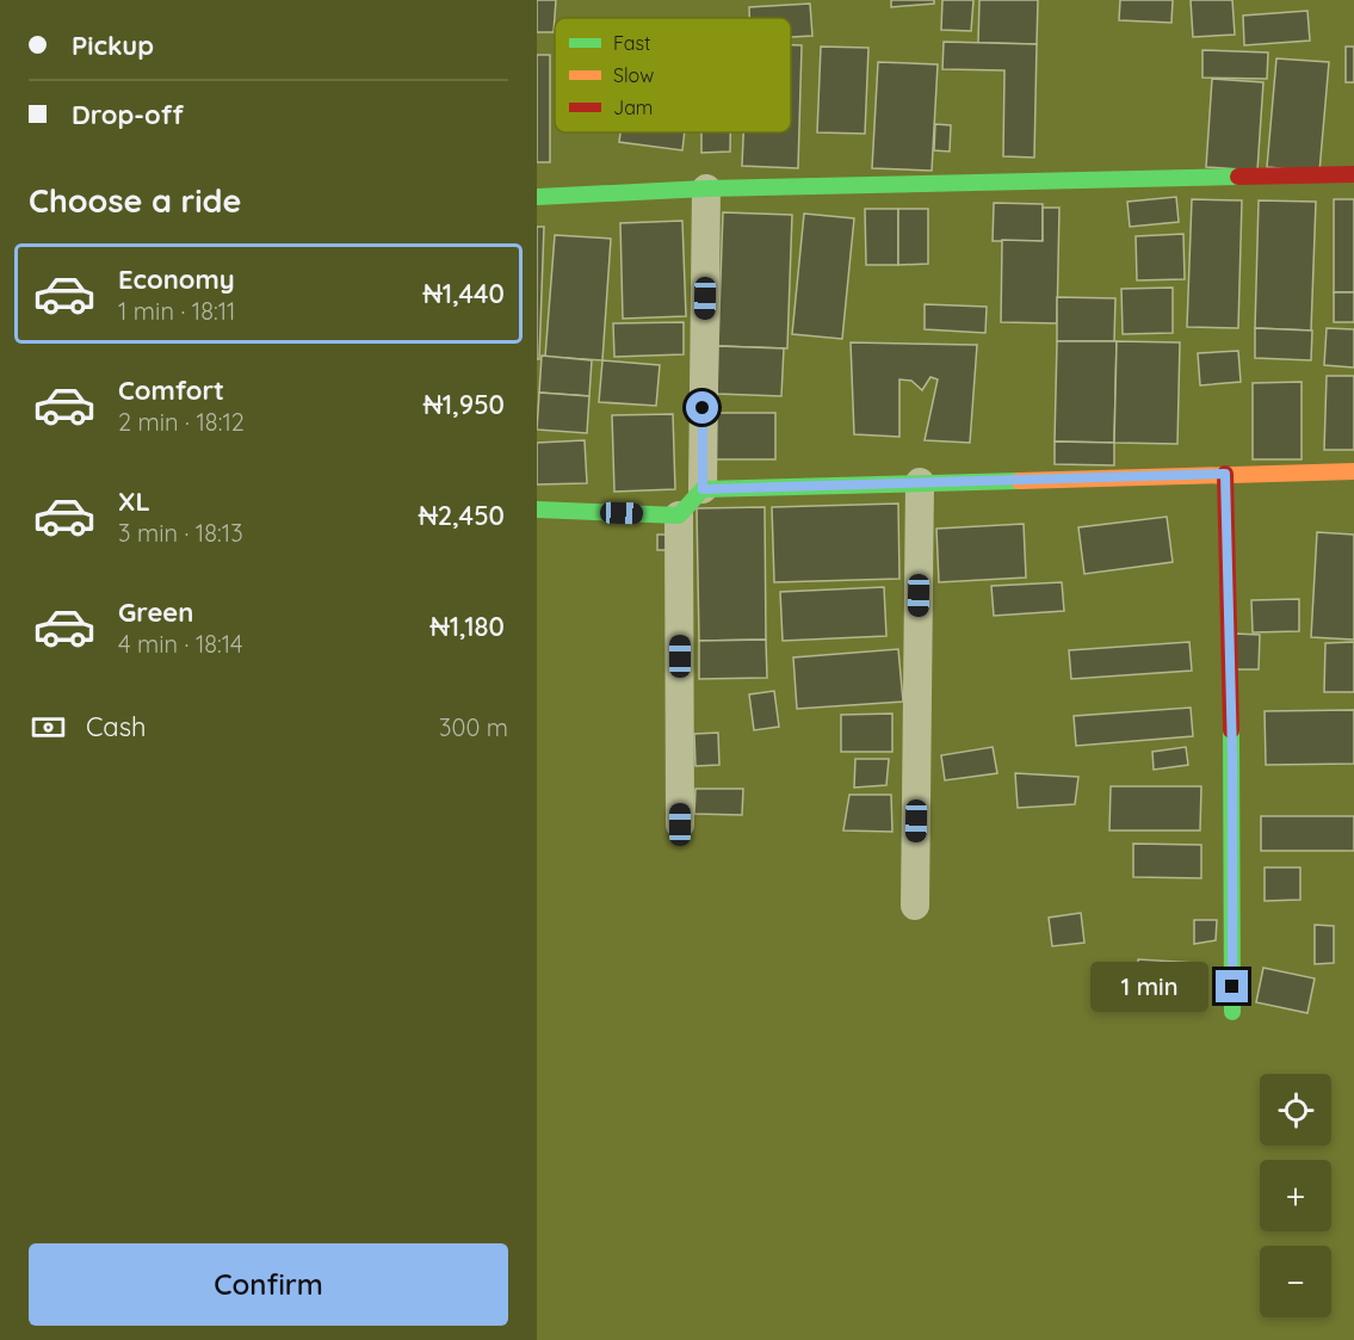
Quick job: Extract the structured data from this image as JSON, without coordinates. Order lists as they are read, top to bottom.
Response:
{
  "legend": ["Fast", "Slow", "Jam"],
  "page": {
    "banner": ["Pickup", "Drop-off"],
    "heading": "Choose a ride",
    "list": [
      {
        "name": "Economy",
        "note": "1 min · 18:11",
        "value": "₦1,440"
      },
      {
        "name": "Comfort",
        "note": "2 min · 18:12",
        "value": "₦1,950"
      },
      {
        "name": "XL",
        "note": "3 min · 18:13",
        "value": "₦2,450"
      },
      {
        "name": "Green",
        "note": "4 min · 18:14",
        "value": "₦1,180"
      }
    ],
    "pay": ["Cash", "300 m"],
    "bubble": "1 min",
    "map_buttons": ["+", "−"],
    "buttons": "Confirm"
  }
}
